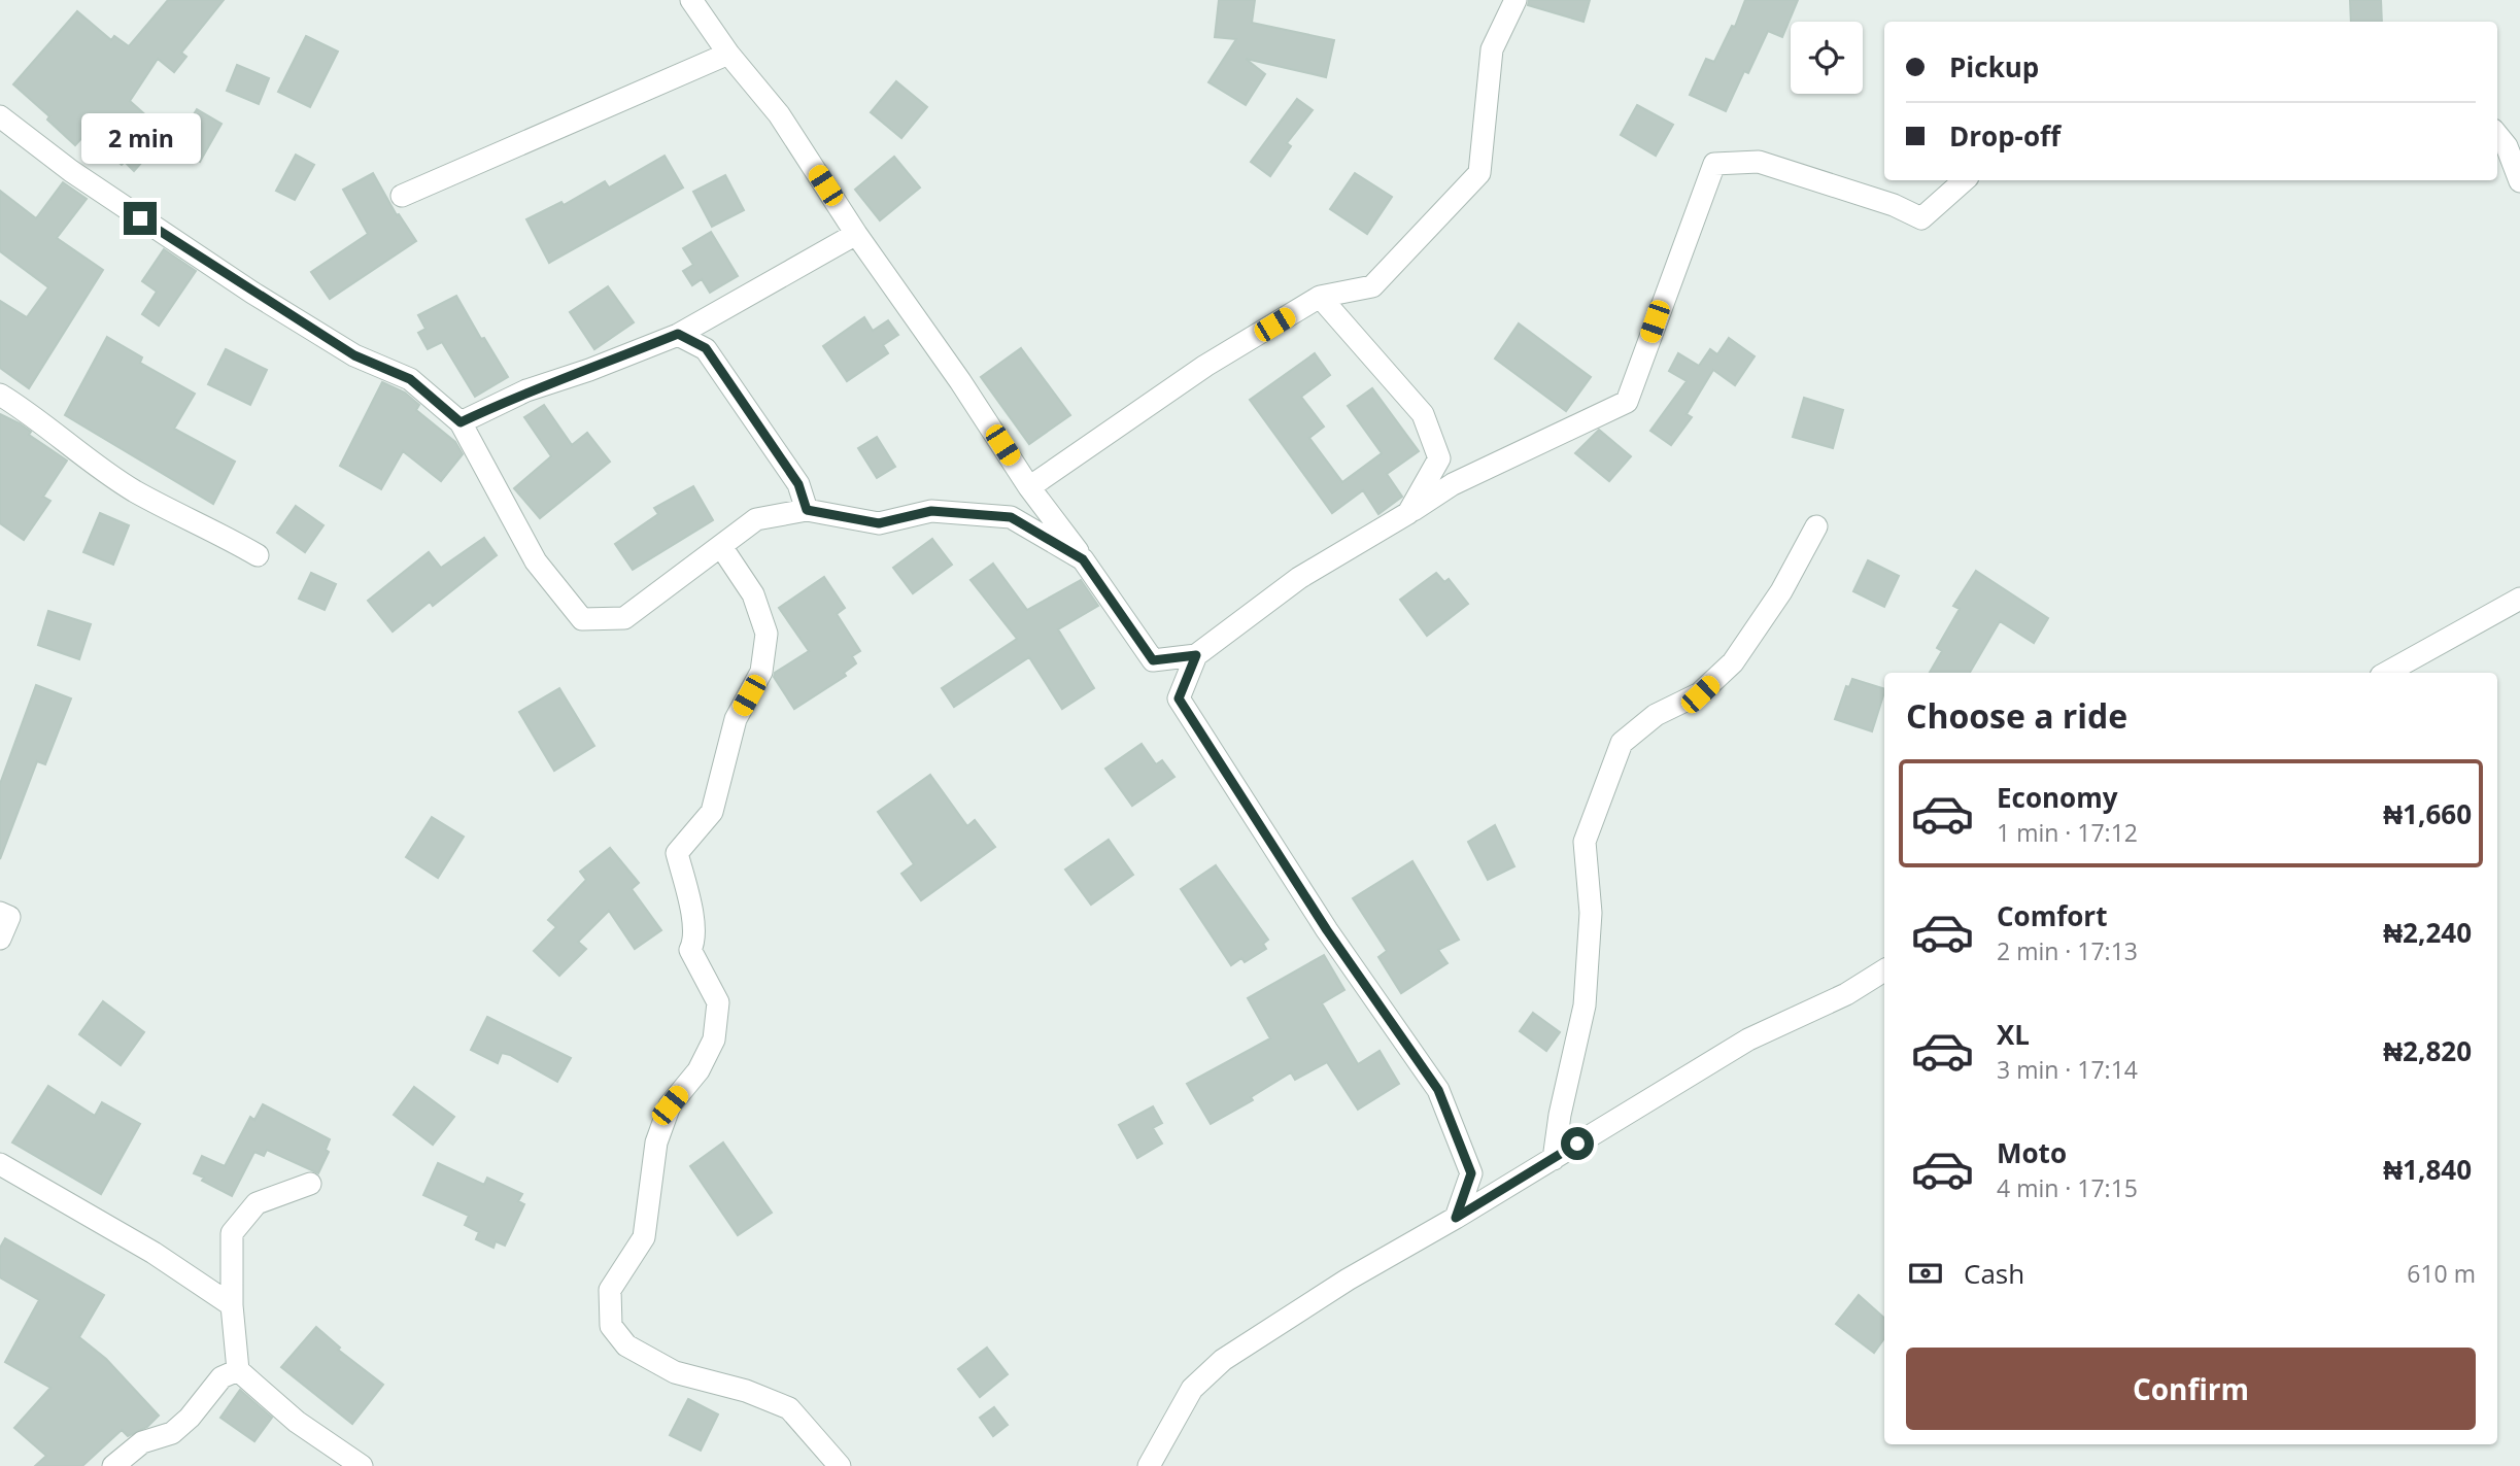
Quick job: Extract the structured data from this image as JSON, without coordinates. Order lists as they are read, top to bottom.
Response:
{
  "page": {
    "banner": ["Pickup", "Drop-off"],
    "bubble": "2 min",
    "heading": "Choose a ride",
    "list": [
      {
        "name": "Economy",
        "note": "1 min · 17:12",
        "value": "₦1,660"
      },
      {
        "name": "Comfort",
        "note": "2 min · 17:13",
        "value": "₦2,240"
      },
      {
        "name": "XL",
        "note": "3 min · 17:14",
        "value": "₦2,820"
      },
      {
        "name": "Moto",
        "note": "4 min · 17:15",
        "value": "₦1,840"
      }
    ],
    "pay": ["Cash", "610 m"],
    "buttons": "Confirm"
  }
}
